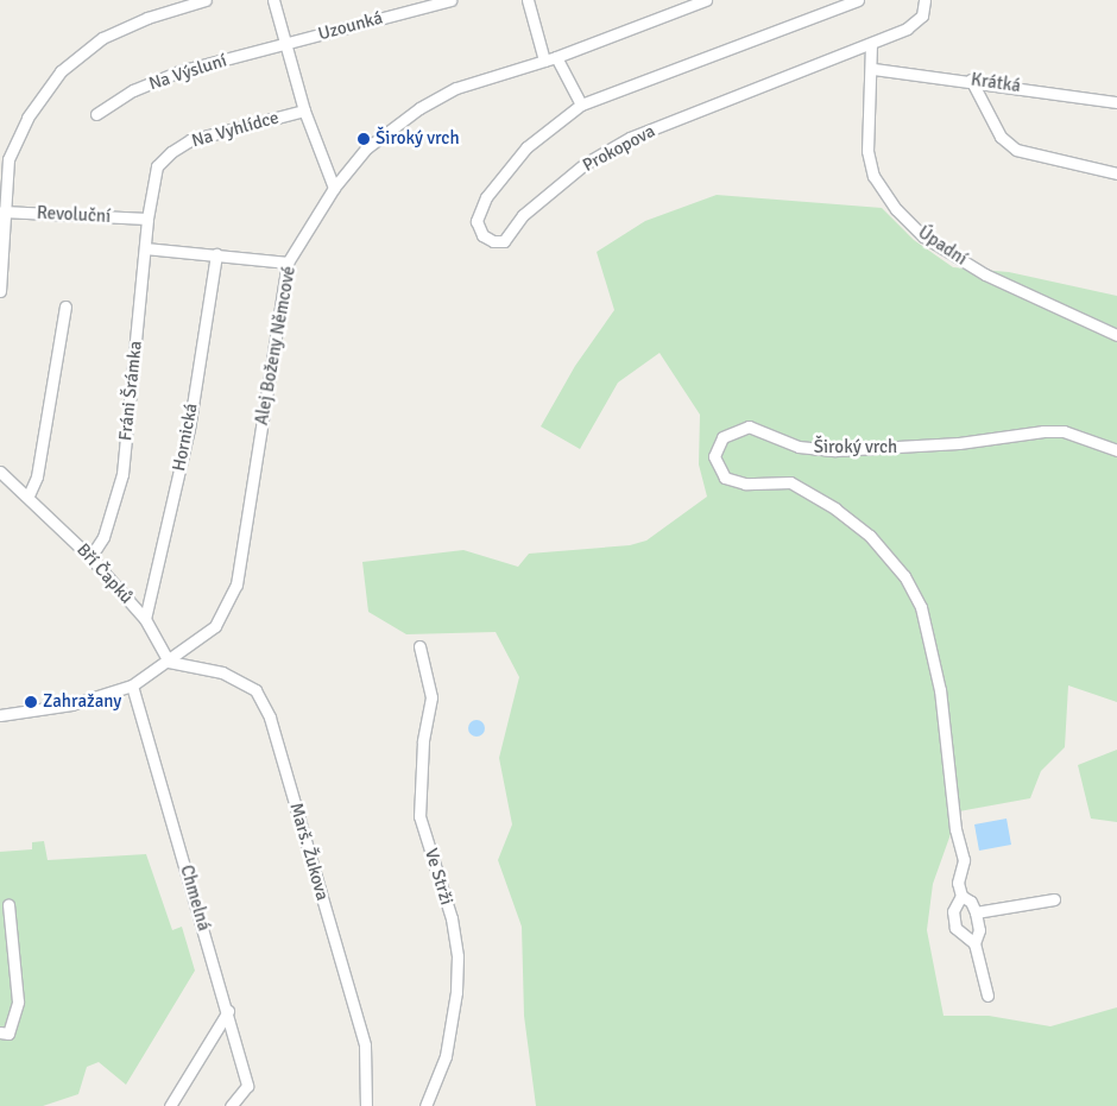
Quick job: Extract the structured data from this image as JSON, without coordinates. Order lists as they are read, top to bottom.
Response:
{
  "streets": {
    "street": [
      "Uzounká",
      "Na Výsluní",
      "Krátká",
      "Na Vyhlídce",
      "Prokopova",
      "Revoluční",
      "Úpadní",
      "Alej Boženy Němcové",
      "Fráni Šrámka",
      "Hornická",
      "Široký vrch",
      "Bří Čapků",
      "Marš. Žukova",
      "Ve Strži",
      "Chmelná"
    ]
  },
  "crossings": [
    ["Uzounká", "Na Výsluní"],
    ["Krátká", "Úpadní"],
    ["Na Vyhlídce", "Revoluční"],
    ["Na Vyhlídce", "Fráni Šrámka"],
    ["Prokopova", "Úpadní"],
    ["Revoluční", "Fráni Šrámka"],
    ["Alej Boženy Němcové", "Bří Čapků"],
    ["Alej Boženy Němcové", "Marš. Žukova"],
    ["Alej Boženy Němcové", "Chmelná"],
    ["Fráni Šrámka", "Bří Čapků"],
    ["Hornická", "Bří Čapků"],
    ["Bří Čapků", "Marš. Žukova"]
  ],
  "places": ["Široký vrch", "Zahražany"]
}
